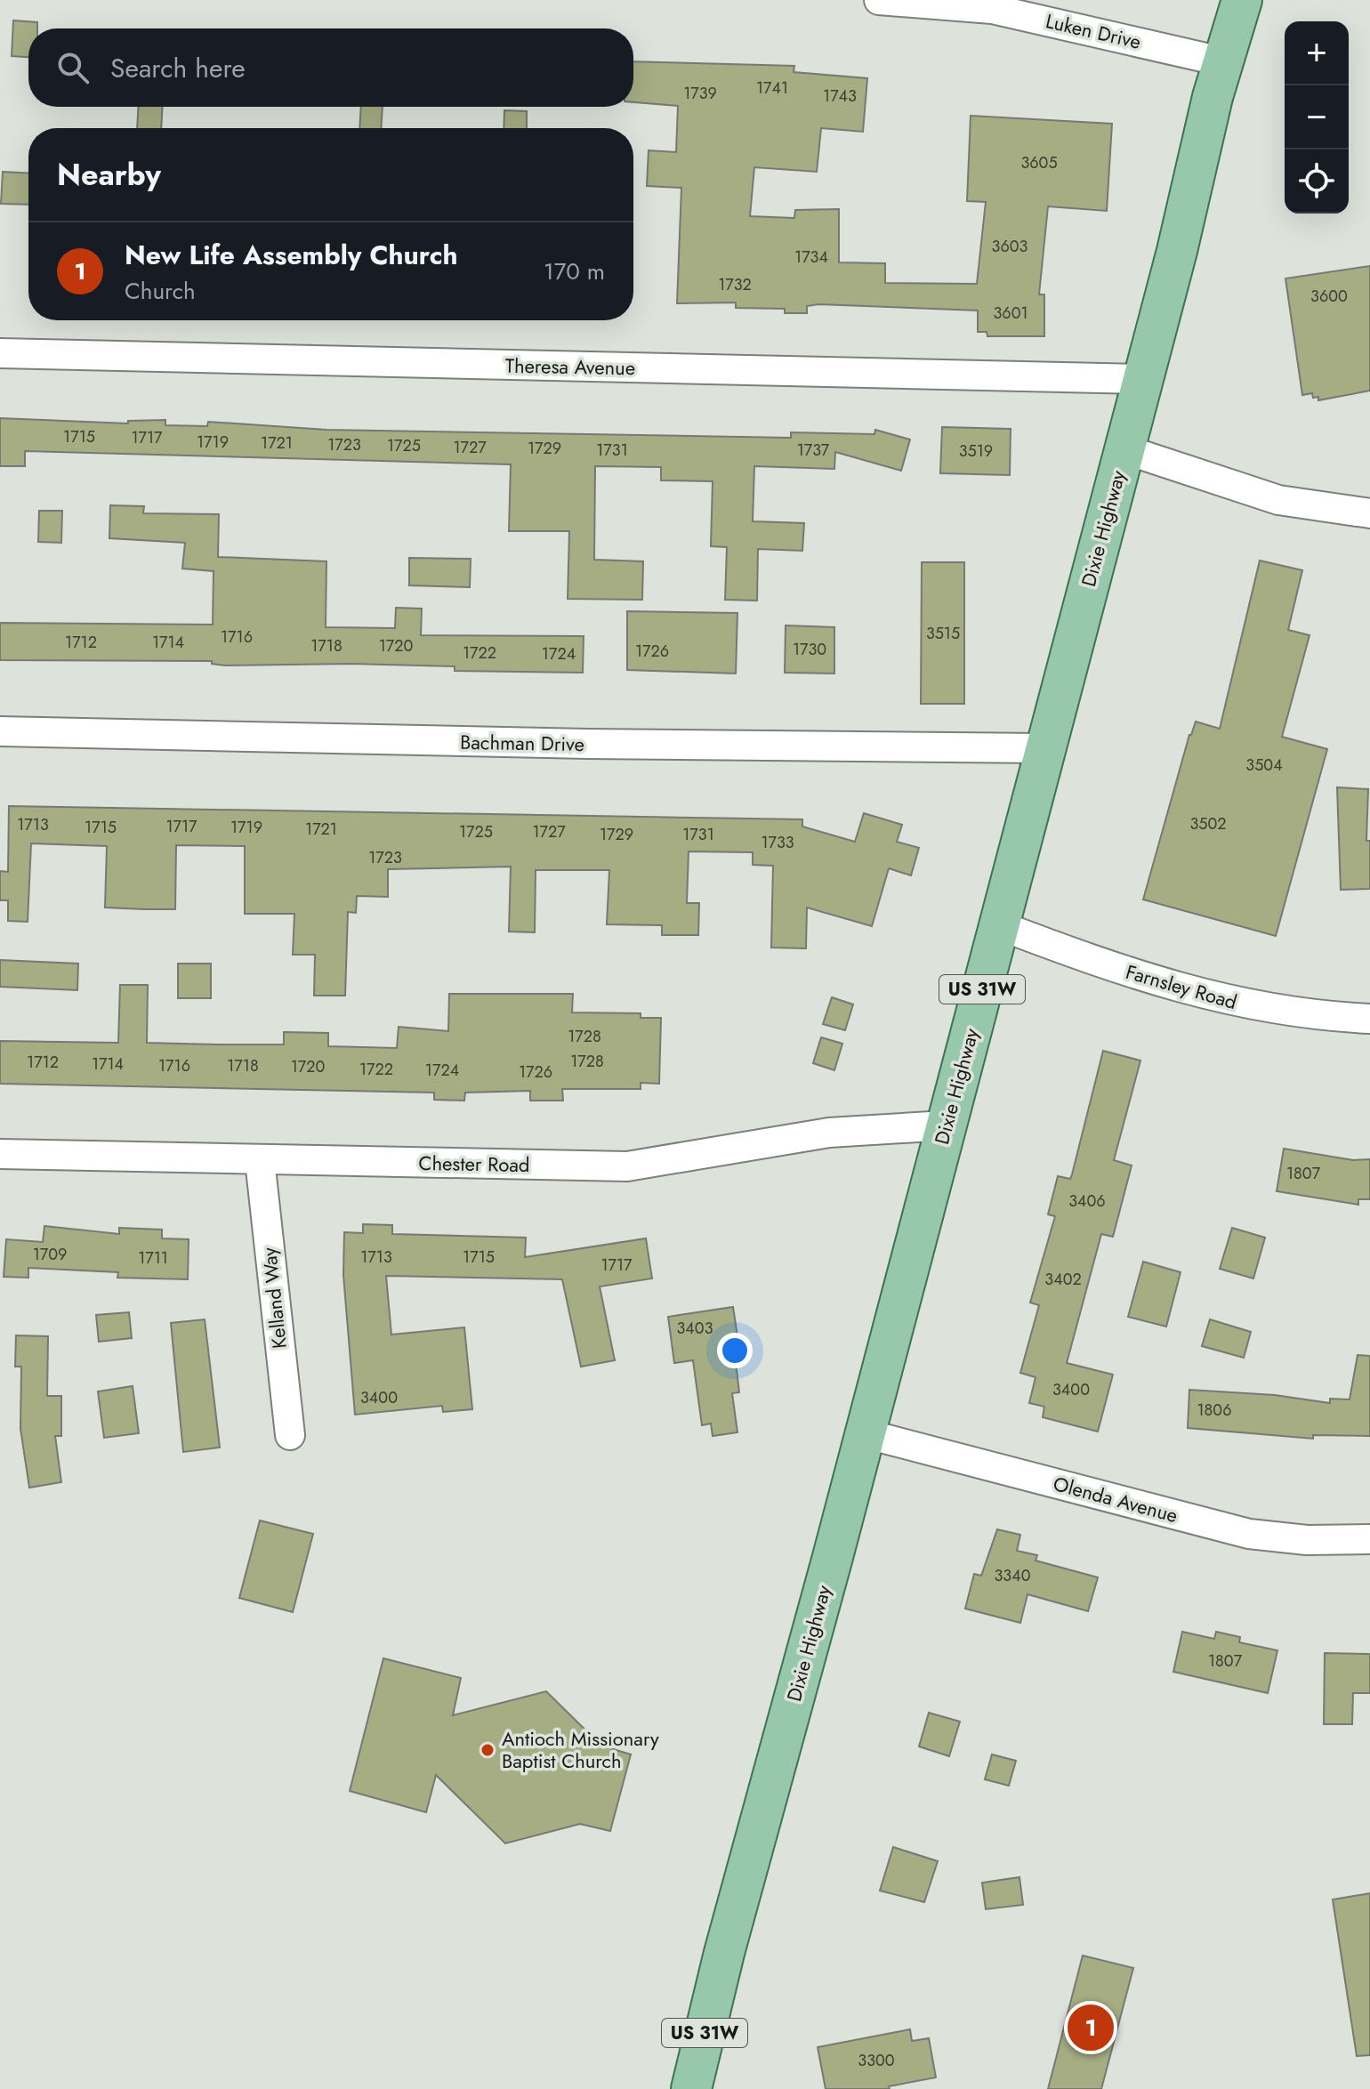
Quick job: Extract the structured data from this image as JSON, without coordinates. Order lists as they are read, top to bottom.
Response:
{
  "streets": {
    "main road": ["Dixie Highway", "US 31W"],
    "street": [
      "Luken Drive",
      "Theresa Avenue",
      "Bachman Drive",
      "Farnsley Road",
      "Chester Road",
      "Kelland Way",
      "Olenda Avenue"
    ]
  },
  "crossings": [
    ["Luken Drive", "Dixie Highway"],
    ["Theresa Avenue", "Dixie Highway"],
    ["Dixie Highway", "Bachman Drive"],
    ["Dixie Highway", "Farnsley Road"],
    ["Dixie Highway", "Chester Road"],
    ["Dixie Highway", "Olenda Avenue"],
    ["Chester Road", "Kelland Way"]
  ],
  "places": ["Antioch Missionary Baptist Church"],
  "house_numbers": [
    "1741",
    "1739",
    "1743",
    "3605",
    "3603",
    "1734",
    "1732",
    "3600",
    "3601",
    "1715",
    "1717",
    "1719",
    "1721",
    "1723",
    "1725",
    "1727",
    "1729",
    "1731",
    "1737",
    "3519",
    "3515",
    "1716",
    "1712",
    "1714",
    "1718",
    "1720",
    "1730",
    "1726",
    "1722",
    "1724",
    "3504",
    "3502",
    "1713",
    "1717",
    "1715",
    "1719",
    "1721",
    "1725",
    "1727",
    "1729",
    "1731",
    "1733",
    "1723",
    "1728",
    "1728",
    "1712",
    "1714",
    "1716",
    "1718",
    "1720",
    "1722",
    "1724",
    "1726",
    "1807",
    "3406",
    "1709",
    "1713",
    "1715",
    "1711",
    "1717",
    "3402",
    "3403",
    "3400",
    "3400",
    "1806",
    "3340",
    "1807",
    "3300"
  ],
  "page": {
    "map_buttons": ["+", "−"],
    "search": "Search here",
    "heading": "Nearby",
    "list": [
      {
        "mark": "1",
        "name": "New Life Assembly Church",
        "note": "Church",
        "value": "170 m"
      }
    ],
    "pins": "1"
  }
}
